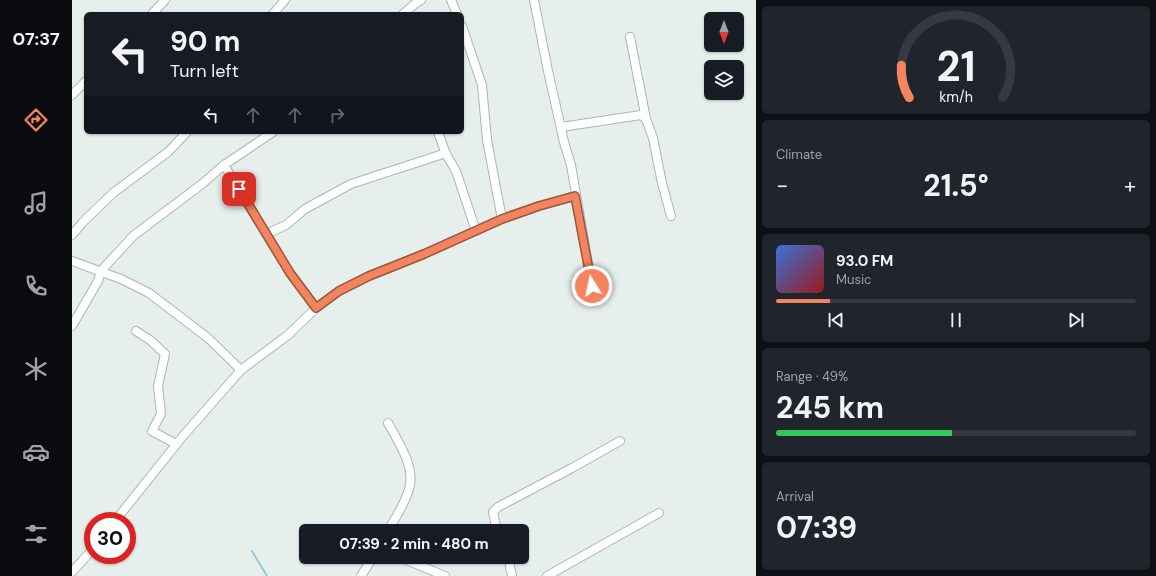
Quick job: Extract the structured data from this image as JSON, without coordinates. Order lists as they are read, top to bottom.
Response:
{
  "north": "bottom",
  "page": {
    "tabs": "07:37",
    "turn": ["90 m", "Turn left"],
    "tile": [
      "Climate",
      ["Range · 49%", "245 km"],
      ["Arrival", "07:39"]
    ],
    "heat": ["−", "21.5°", "+"],
    "song": ["93.0 FM", "Music"],
    "limit": "30",
    "trip": "07:39 · 2 min · 480 m",
    "gauge": ["21", "km/h"]
  }
}
